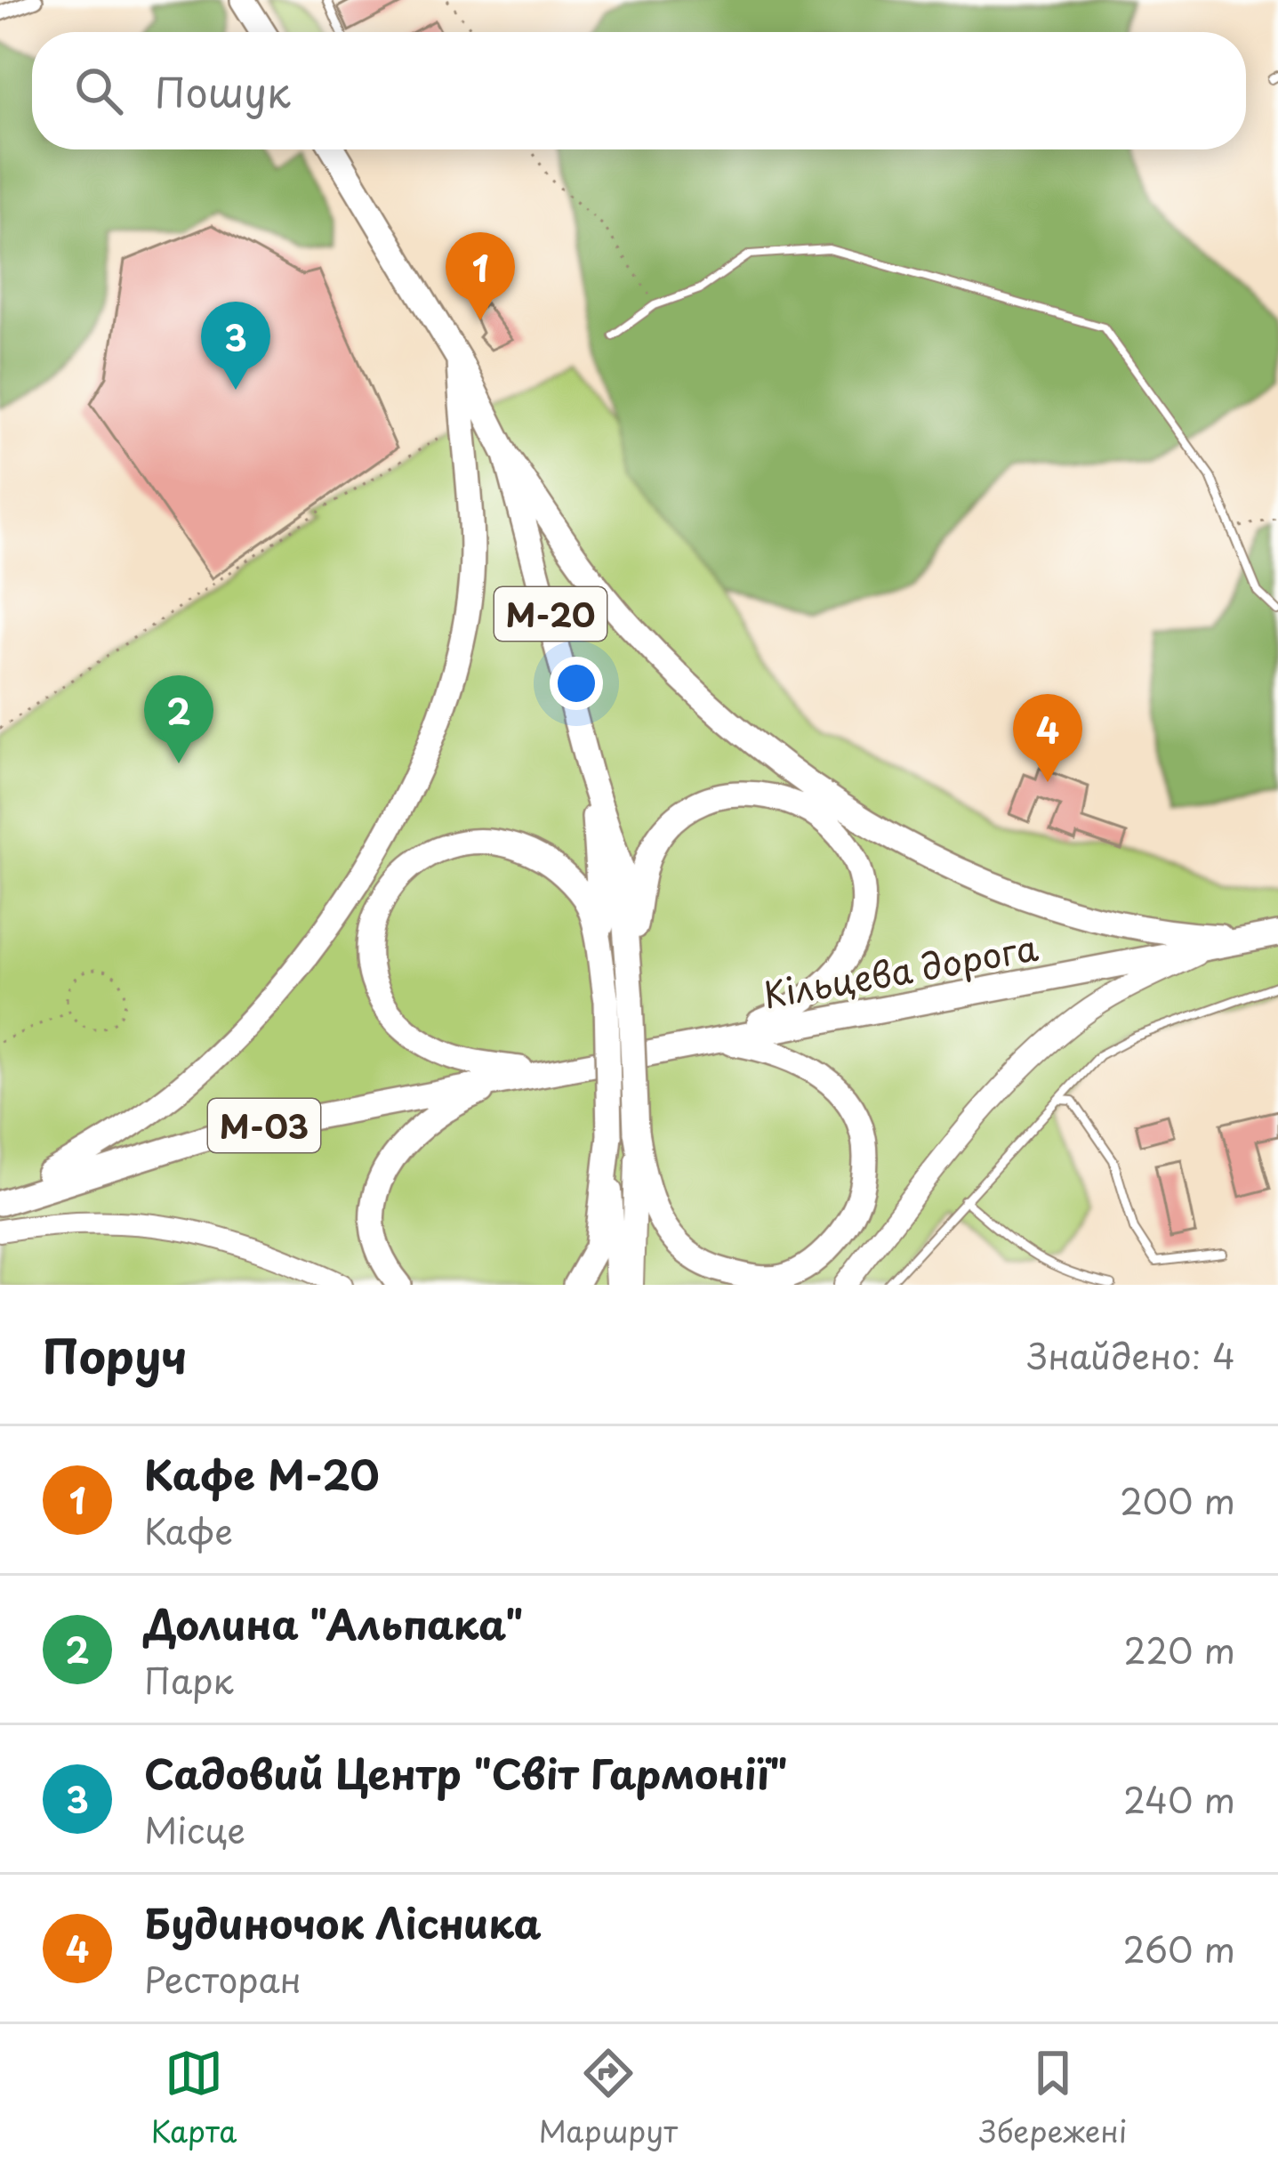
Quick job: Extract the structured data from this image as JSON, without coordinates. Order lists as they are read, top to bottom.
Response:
{
  "streets": {
    "highway": ["М-20", "Кільцева дорога", "М-03"]
  },
  "crossings": [
    ["Кільцева дорога", "М-03"]
  ],
  "page": {
    "search": "Пошук",
    "pins": [
      "1",
      "3",
      "2",
      "4"
    ],
    "heading": ["Поруч", "Знайдено: 4"],
    "list": [
      {
        "mark": "1",
        "name": "Кафе М-20",
        "note": "Кафе",
        "value": "200 m"
      },
      {
        "mark": "2",
        "name": "Долина \"Альпака\"",
        "note": "Парк",
        "value": "220 m"
      },
      {
        "mark": "3",
        "name": "Садовий Центр \"Світ Гармонії\"",
        "note": "Місце",
        "value": "240 m"
      },
      {
        "mark": "4",
        "name": "Будиночок Лісника",
        "note": "Ресторан",
        "value": "260 m"
      }
    ],
    "nav": ["Карта", "Маршрут", "Збережені"]
  }
}
